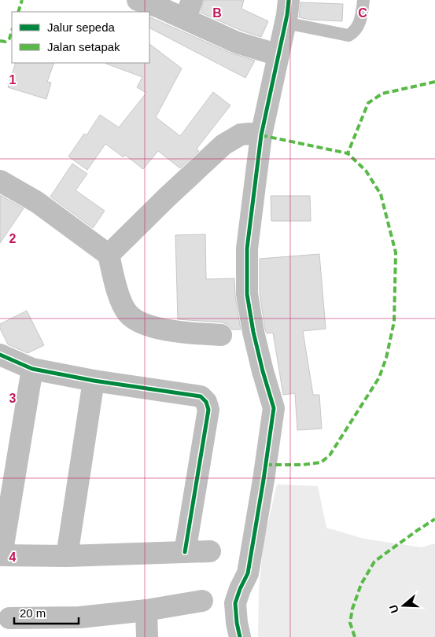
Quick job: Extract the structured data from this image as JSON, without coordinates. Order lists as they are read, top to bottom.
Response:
{
  "legend": ["Jalur sepeda", "Jalan setapak"],
  "scale_bar": "20 m",
  "north": "left",
  "grid": {
    "columns": ["B", "C"],
    "rows": [
      "1",
      "2",
      "3",
      "4"
    ]
  }
}
